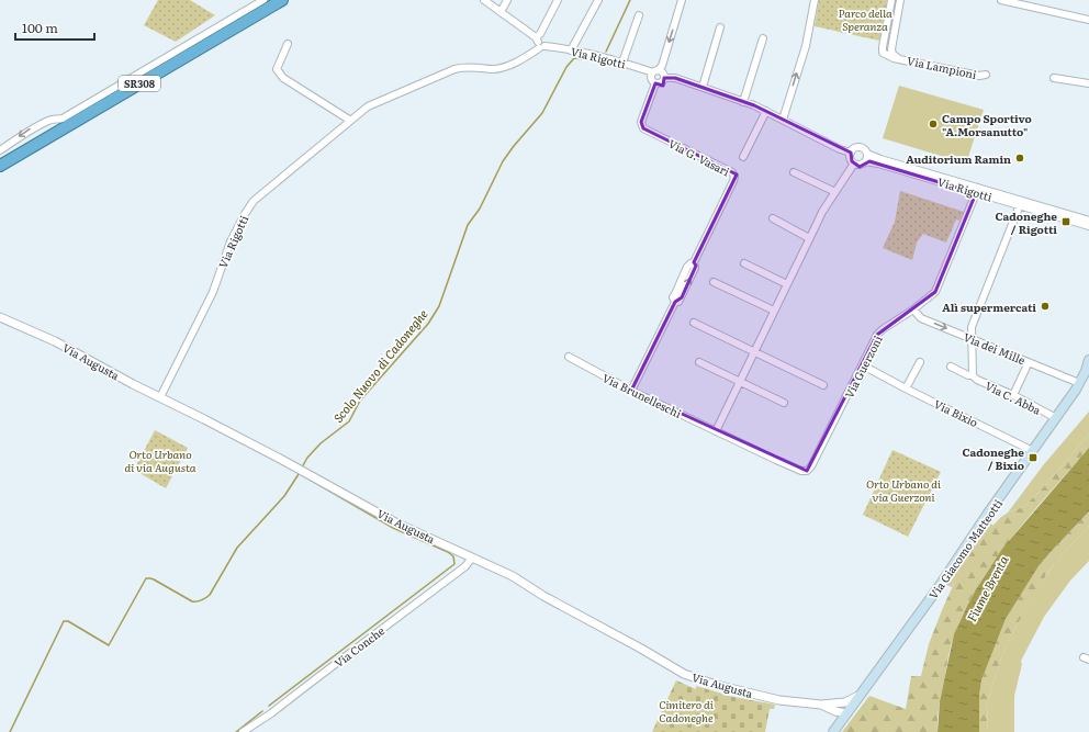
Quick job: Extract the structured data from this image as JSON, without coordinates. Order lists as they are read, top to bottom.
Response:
{
  "streets": {
    "highway": ["SR308"],
    "main road": ["Via Giacomo Matteotti"],
    "street": [
      "Via Rigotti",
      "Via Lampioni",
      "Via G. Vasari",
      "Via dei Mille",
      "Via Augusta",
      "Via Guerzoni",
      "Via Brunelleschi",
      "Via C. Abba",
      "Via Bixio",
      "Via Conche"
    ]
  },
  "crossings": [
    ["Via Rigotti", "Via G. Vasari"],
    ["Via Rigotti", "Via Augusta"],
    ["Via Rigotti", "Via Guerzoni"],
    ["Via G. Vasari", "Via Brunelleschi"],
    ["Via dei Mille", "Via Guerzoni"],
    ["Via dei Mille", "Via Giacomo Matteotti"],
    ["Via Augusta", "Via Giacomo Matteotti"],
    ["Via Augusta", "Via Conche"],
    ["Via Guerzoni", "Via Brunelleschi"],
    ["Via Guerzoni", "Via Bixio"],
    ["Via C. Abba", "Via Giacomo Matteotti"],
    ["Via Bixio", "Via Giacomo Matteotti"]
  ],
  "one_way": ["Via dei Mille"],
  "water": ["Scolo Nuovo di Cadoneghe", "Fiume Brenta"],
  "parks": [
    "Parco della Speranza",
    "Orto Urbano di via Augusta",
    "Orto Urbano di via Guerzoni",
    "Cimitero di Cadoneghe"
  ],
  "places": {
    "other": ["Campo Sportivo \"A.Morsanutto\"", "Auditorium Ramin", "Alì supermercati"],
    "transit": ["Cadoneghe / Rigotti", "Cadoneghe / Bixio"]
  },
  "scale_bar": "100 m"
}
